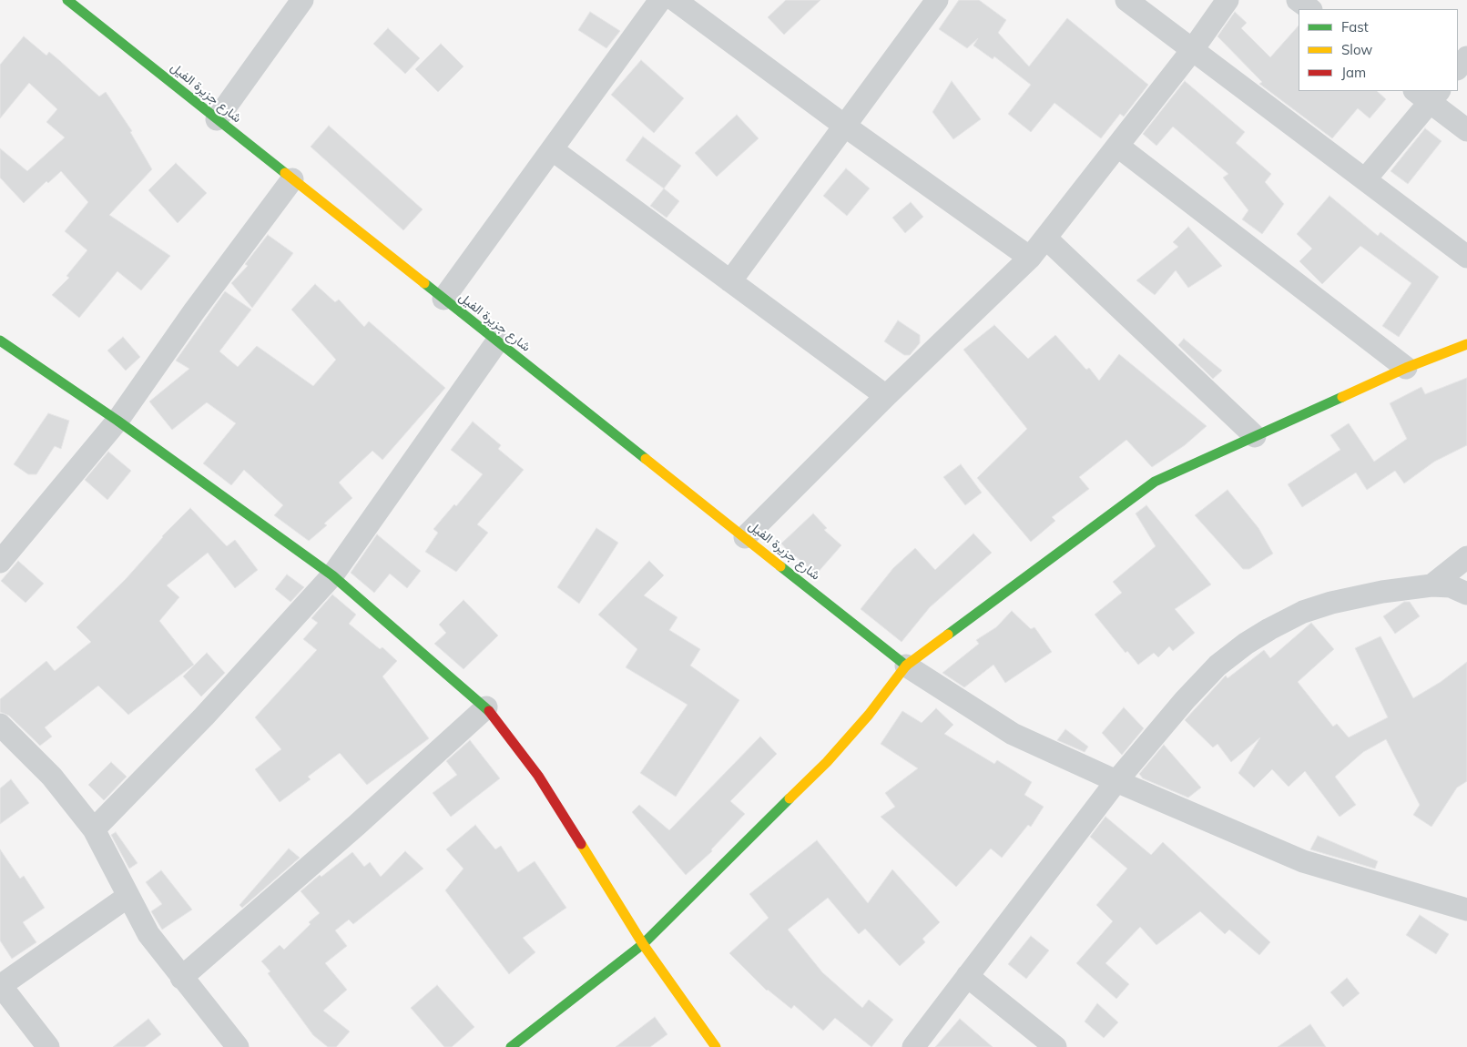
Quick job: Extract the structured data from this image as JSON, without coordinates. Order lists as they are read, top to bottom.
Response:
{
  "streets": {
    "street": ["شارع جزيرة الفيل"]
  },
  "legend": ["Fast", "Slow", "Jam"]
}
